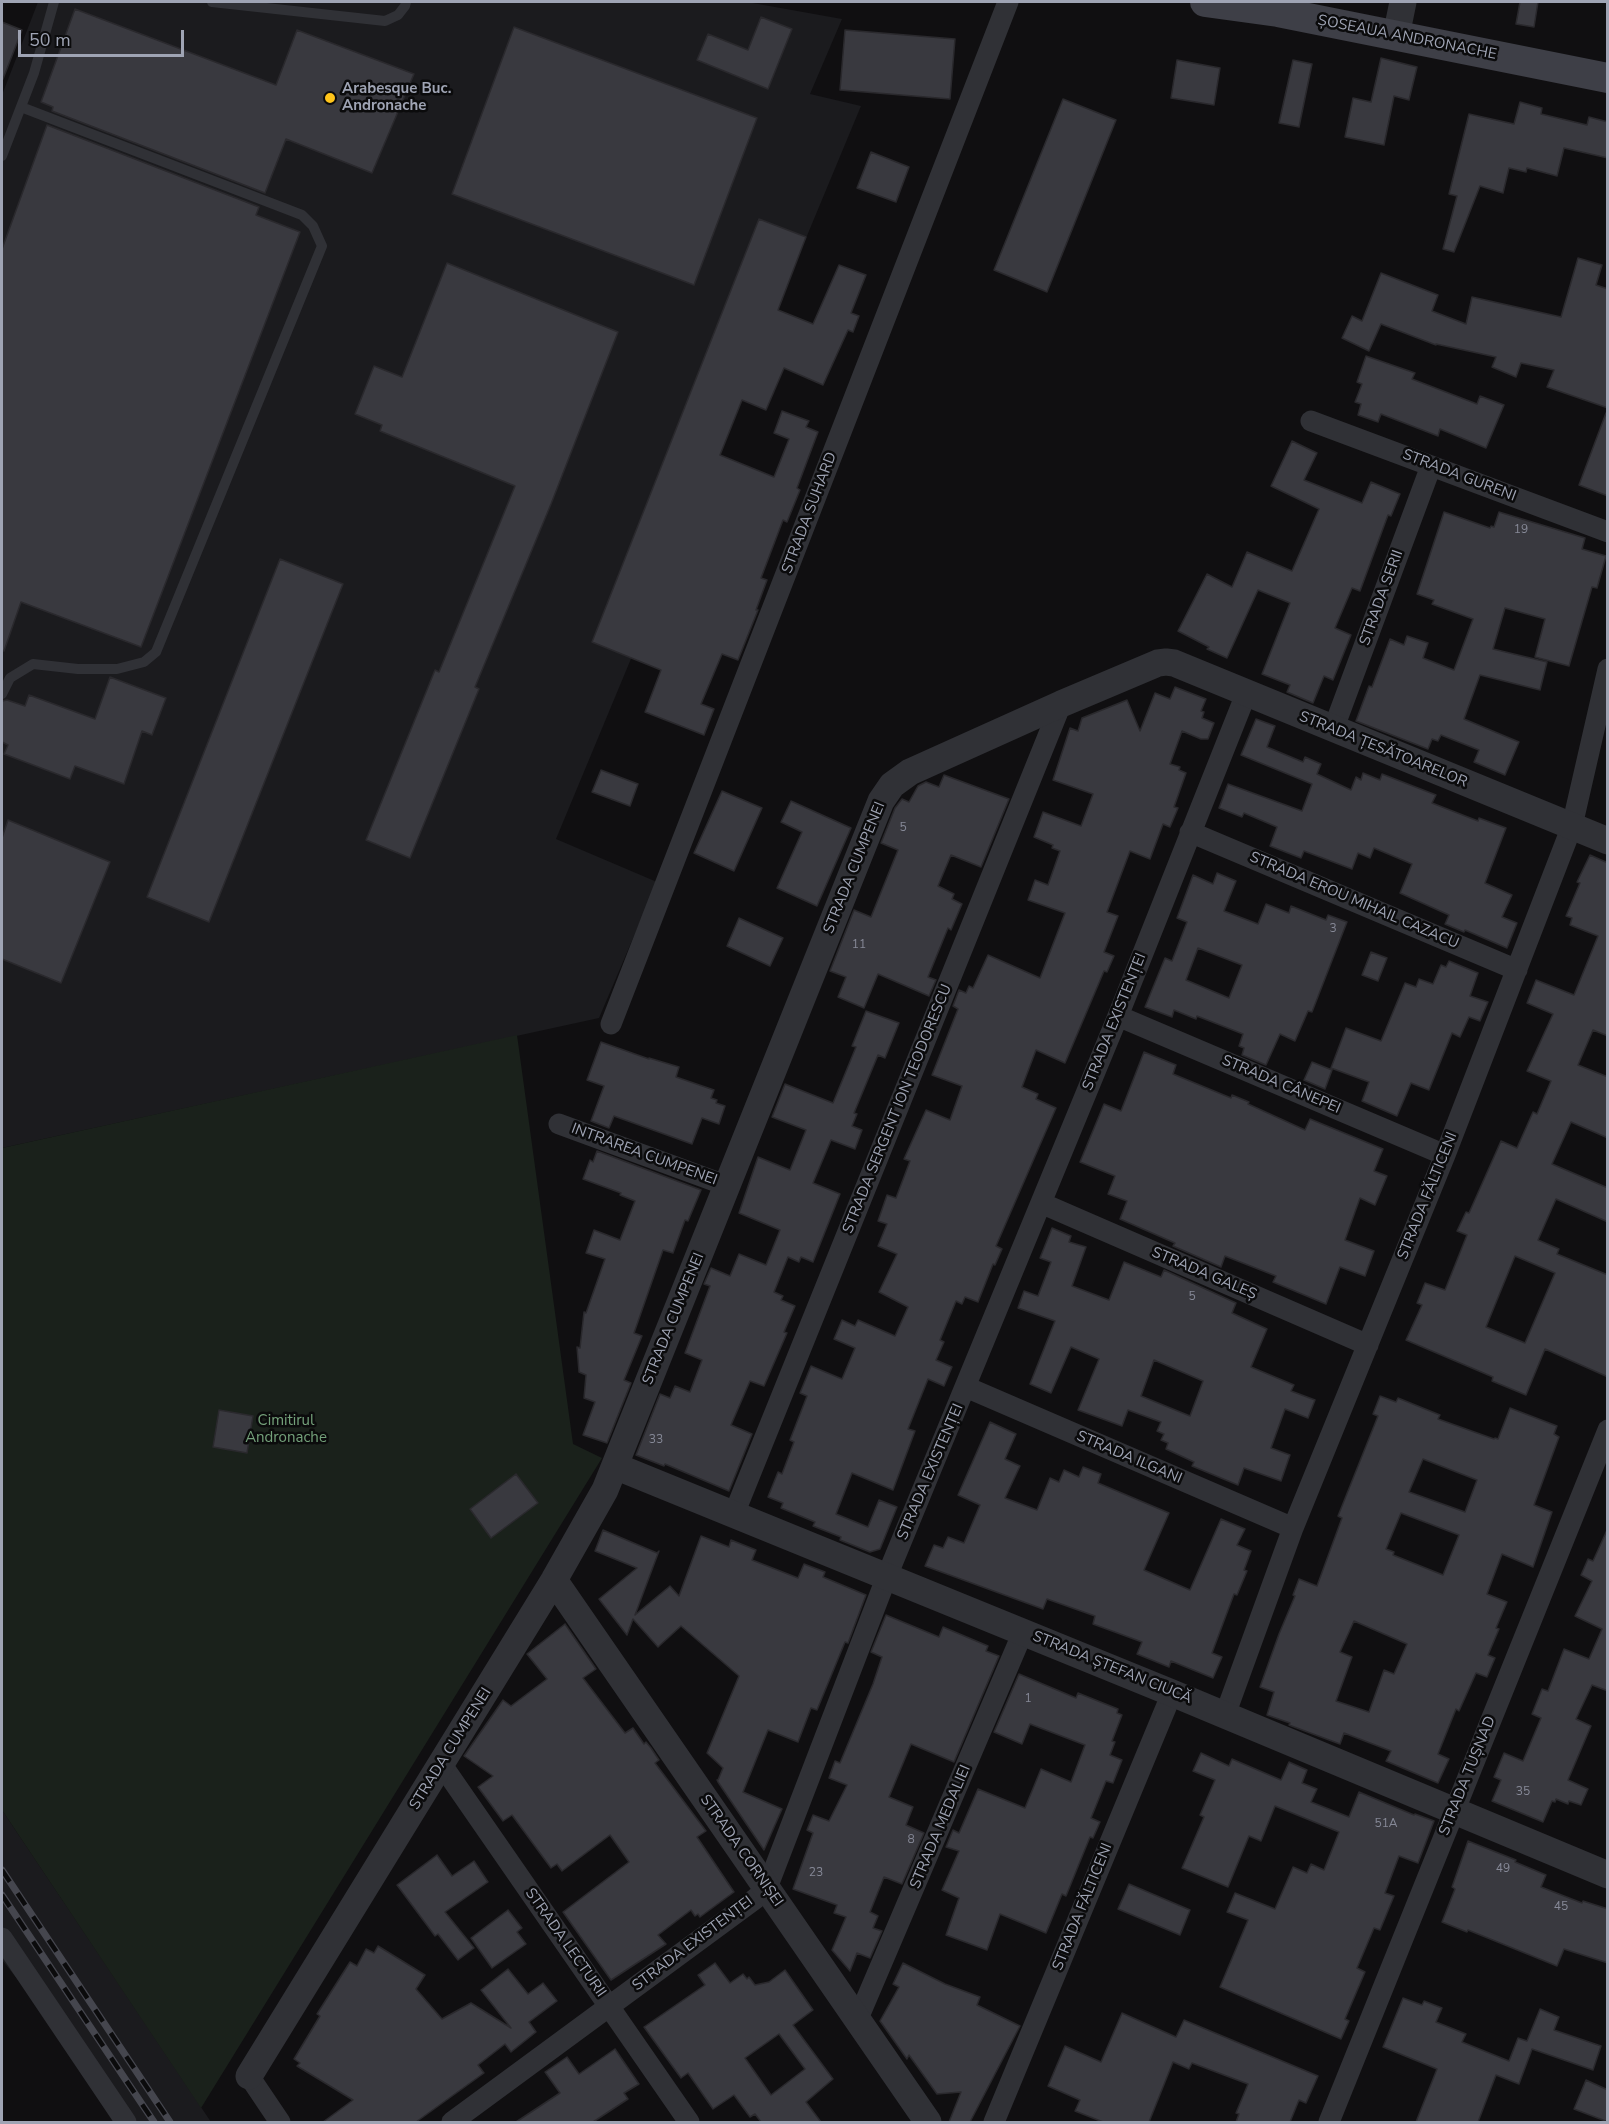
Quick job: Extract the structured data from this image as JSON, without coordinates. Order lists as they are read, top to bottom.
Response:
{
  "streets": {
    "main road": ["ȘOSEAUA ANDRONACHE"],
    "street": [
      "STRADA GURENI",
      "STRADA SUHARD",
      "STRADA SERII",
      "STRADA ȚESĂTOARELOR",
      "STRADA CUMPENEI",
      "STRADA EROU MIHAIL CAZACU",
      "STRADA EXISTENȚEI",
      "STRADA CÂNEPEI",
      "STRADA SERGENT ION TEODORESCU",
      "INTRAREA CUMPENEI",
      "STRADA FĂLTICENI",
      "STRADA GALEȘ",
      "STRADA ILGANI",
      "STRADA ȘTEFAN CIUCĂ",
      "STRADA TUȘNAD",
      "STRADA MEDALIEI",
      "STRADA CORNIȘEI",
      "STRADA LECTURII"
    ]
  },
  "crossings": [
    ["STRADA GURENI", "STRADA SERII"],
    ["STRADA SERII", "STRADA ȚESĂTOARELOR"],
    ["STRADA ȚESĂTOARELOR", "STRADA CUMPENEI"],
    ["STRADA ȚESĂTOARELOR", "STRADA EXISTENȚEI"],
    ["STRADA ȚESĂTOARELOR", "STRADA FĂLTICENI"],
    ["STRADA CUMPENEI", "STRADA SERGENT ION TEODORESCU"],
    ["STRADA CUMPENEI", "INTRAREA CUMPENEI"],
    ["STRADA CUMPENEI", "STRADA ȘTEFAN CIUCĂ"],
    ["STRADA CUMPENEI", "STRADA CORNIȘEI"],
    ["STRADA CUMPENEI", "STRADA LECTURII"],
    ["STRADA EROU MIHAIL CAZACU", "STRADA EXISTENȚEI"],
    ["STRADA EROU MIHAIL CAZACU", "STRADA FĂLTICENI"],
    ["STRADA EXISTENȚEI", "STRADA CÂNEPEI"],
    ["STRADA EXISTENȚEI", "STRADA GALEȘ"],
    ["STRADA EXISTENȚEI", "STRADA ILGANI"],
    ["STRADA EXISTENȚEI", "STRADA ȘTEFAN CIUCĂ"],
    ["STRADA EXISTENȚEI", "STRADA CORNIȘEI"],
    ["STRADA EXISTENȚEI", "STRADA LECTURII"],
    ["STRADA CÂNEPEI", "STRADA FĂLTICENI"],
    ["STRADA SERGENT ION TEODORESCU", "STRADA ȘTEFAN CIUCĂ"],
    ["STRADA FĂLTICENI", "STRADA GALEȘ"],
    ["STRADA FĂLTICENI", "STRADA ILGANI"],
    ["STRADA FĂLTICENI", "STRADA ȘTEFAN CIUCĂ"],
    ["STRADA ȘTEFAN CIUCĂ", "STRADA TUȘNAD"],
    ["STRADA ȘTEFAN CIUCĂ", "STRADA MEDALIEI"],
    ["STRADA MEDALIEI", "STRADA CORNIȘEI"]
  ],
  "parks": ["Cimitirul Andronache"],
  "places": ["Arabesque Buc. Andronache"],
  "house_numbers": [
    "19",
    "5",
    "3",
    "11",
    "5",
    "33",
    "1",
    "35",
    "51A",
    "8",
    "49",
    "23",
    "45"
  ],
  "scale_bar": "50 m"
}
